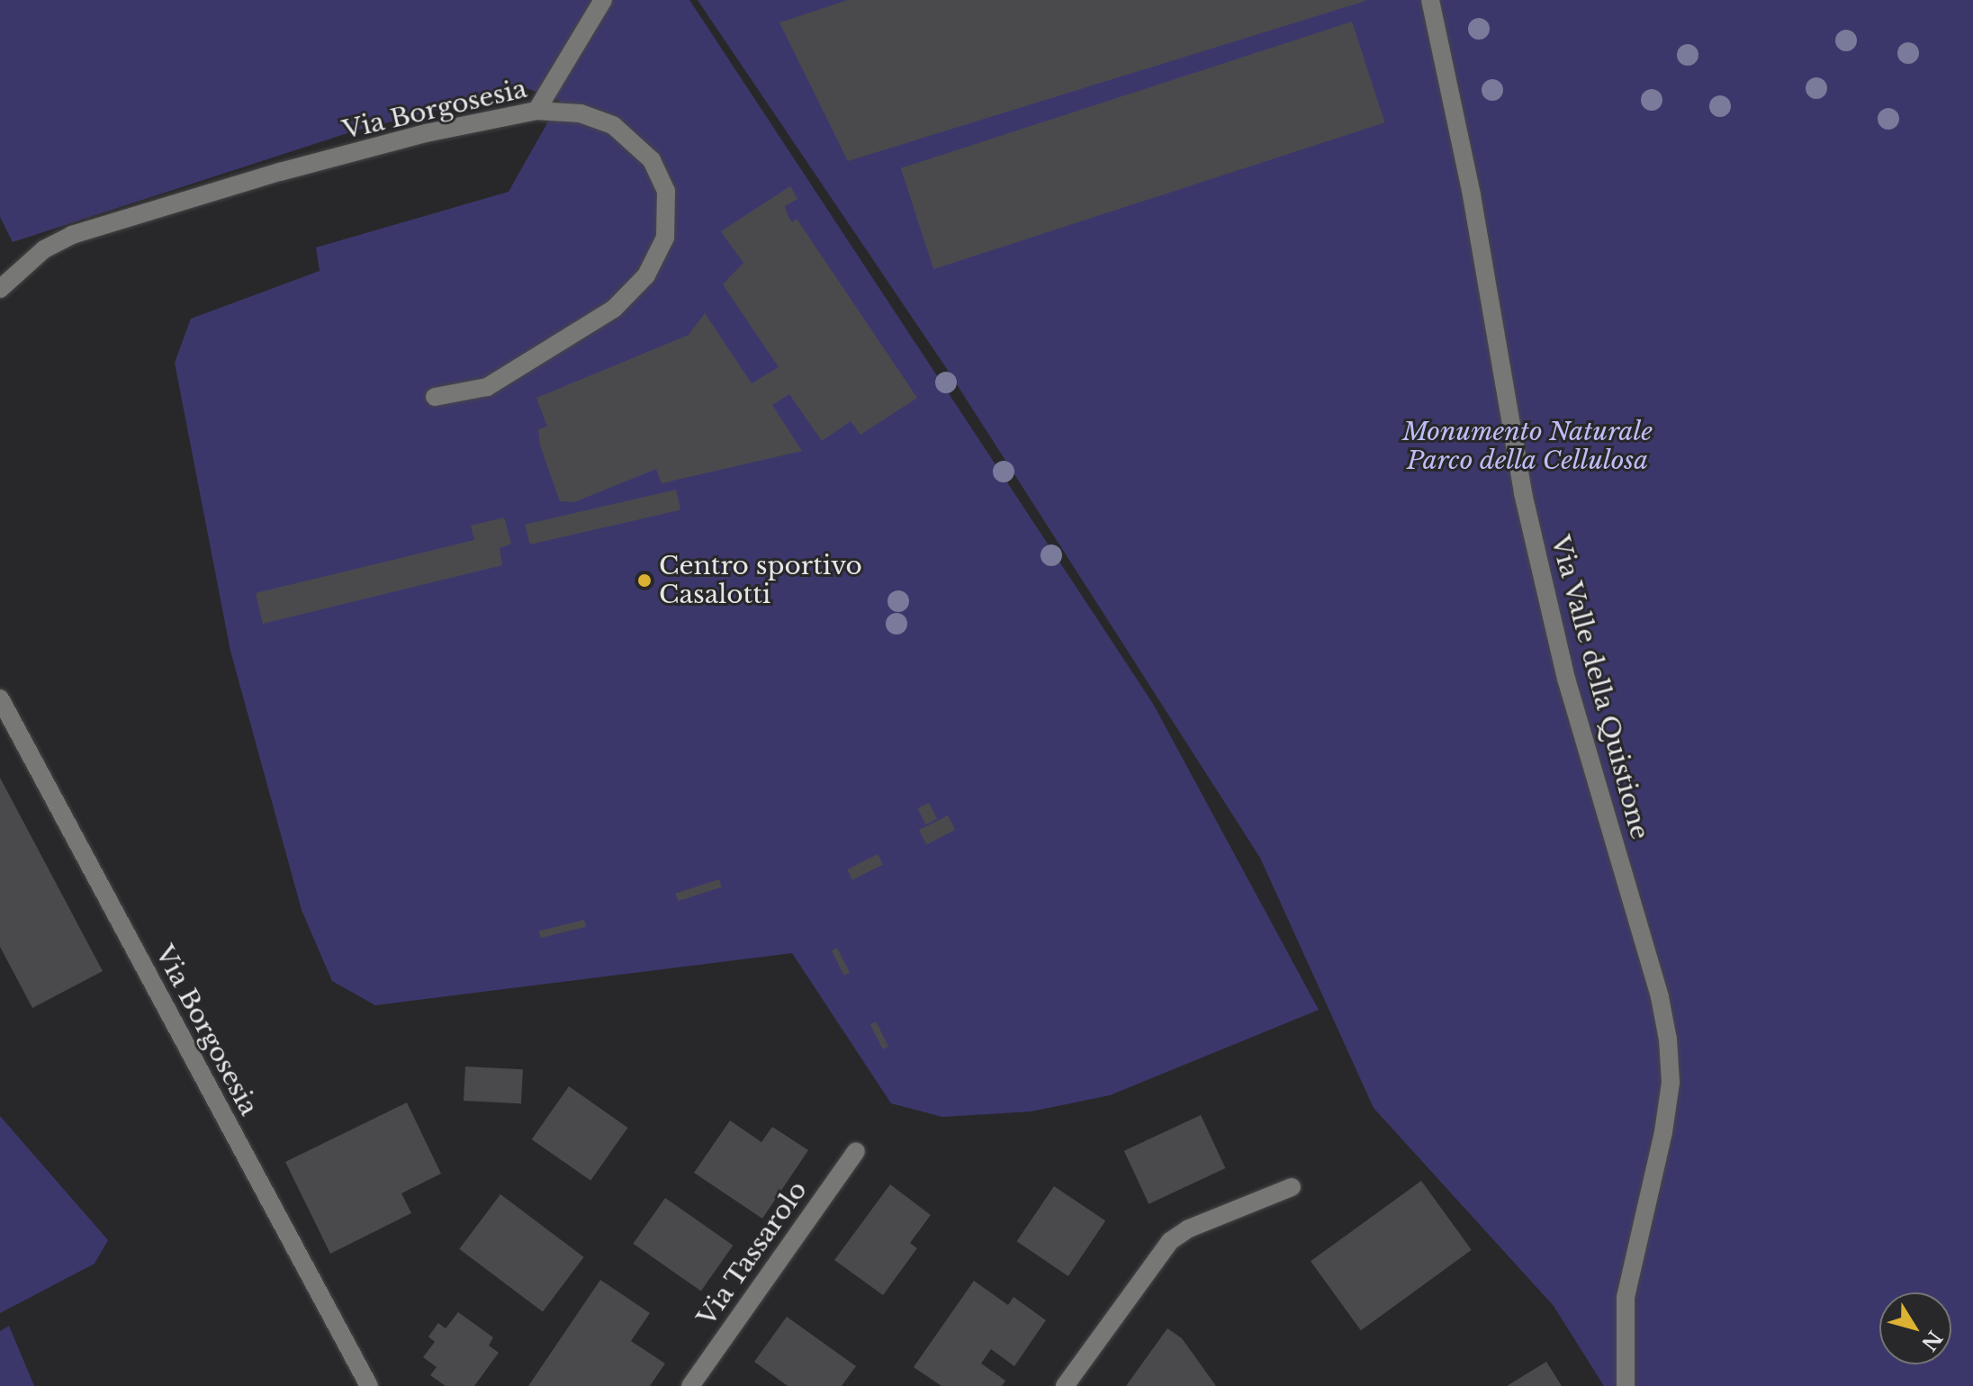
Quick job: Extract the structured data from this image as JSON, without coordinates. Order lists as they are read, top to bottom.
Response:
{
  "streets": {
    "street": ["Via Borgosesia", "Via Valle della Quistione", "Via Tassarolo"]
  },
  "parks": ["Monumento Naturale Parco della Cellulosa"],
  "places": ["Centro sportivo Casalotti"],
  "north": "bottom right"
}
